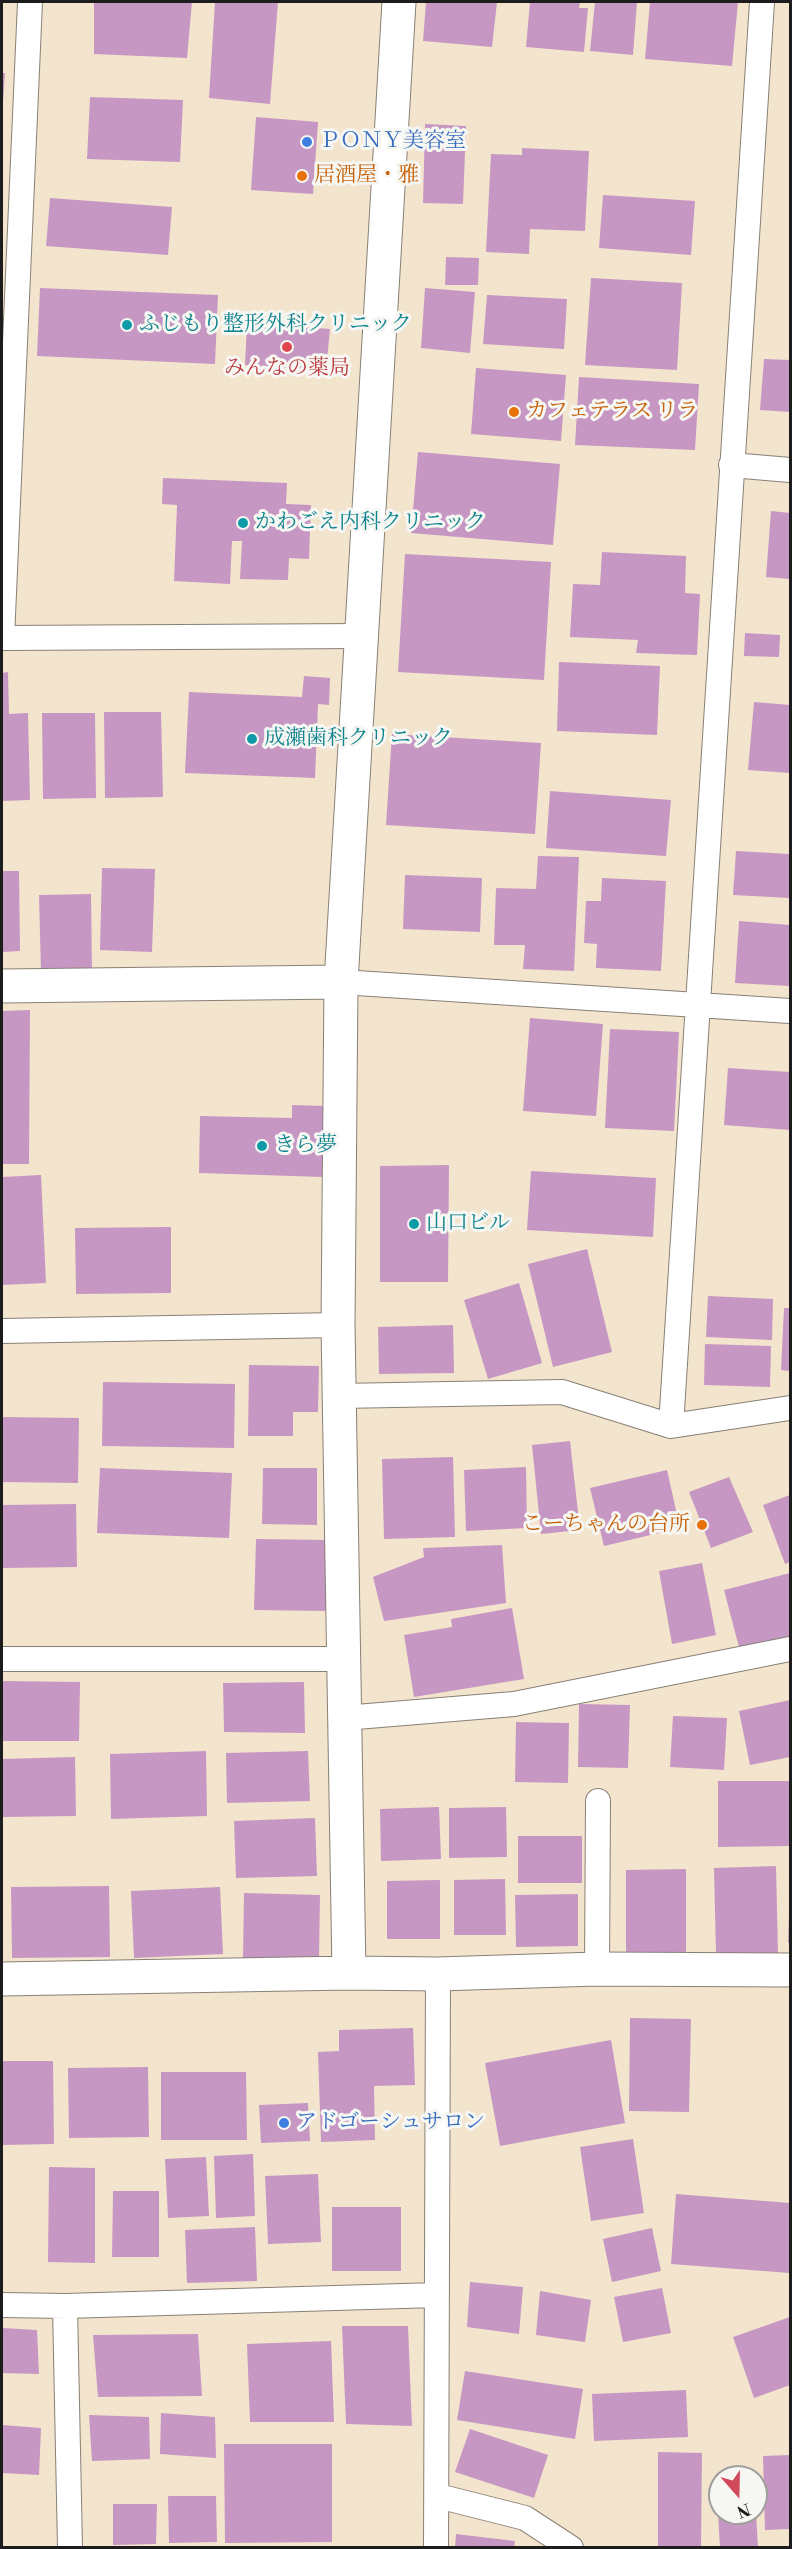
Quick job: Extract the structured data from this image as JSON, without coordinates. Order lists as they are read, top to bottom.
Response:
{
  "places": [
    "ＰＯＮＹ美容室",
    "居酒屋・雅",
    "ふじもり整形外科クリニック",
    "みんなの薬局",
    "カフェテラス リラ",
    "かわごえ内科クリニック",
    "成瀬歯科クリニック",
    "きら夢",
    "山口ビル",
    "こーちゃんの台所",
    "アドゴーシュサロン"
  ],
  "north": "bottom"
}
